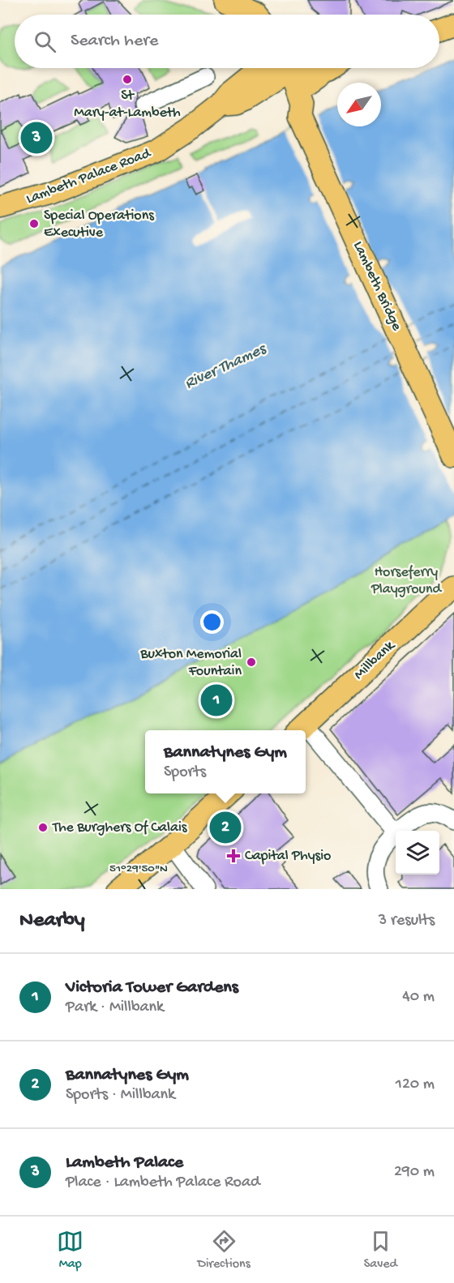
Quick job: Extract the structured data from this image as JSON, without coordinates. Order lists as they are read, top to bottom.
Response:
{
  "streets": {
    "main road": ["Lambeth Palace Road", "Lambeth Bridge", "Millbank"]
  },
  "crossings": [
    ["Lambeth Palace Road", "Lambeth Bridge"]
  ],
  "water": ["River Thames"],
  "parks": ["Horseferry Playground"],
  "places": {
    "other": [
      "St Mary-at-Lambeth",
      "Special Operations Executive",
      "Buxton Memorial Fountain",
      "The Burghers Of Calais"
    ],
    "health": ["Capital Physio"]
  },
  "north": "bottom left",
  "page": {
    "search": "Search here",
    "pins": ["3", "1", "2"],
    "popup": ["Bannatynes Gym", "Sports"],
    "heading": ["Nearby", "3 results"],
    "list": [
      {
        "mark": "1",
        "name": "Victoria Tower Gardens",
        "note": "Park · Millbank",
        "value": "40 m"
      },
      {
        "mark": "2",
        "name": "Bannatynes Gym",
        "note": "Sports · Millbank",
        "value": "120 m"
      },
      {
        "mark": "3",
        "name": "Lambeth Palace",
        "note": "Place · Lambeth Palace Road",
        "value": "290 m"
      }
    ],
    "nav": ["Map", "Directions", "Saved"]
  },
  "coordinates": ["51°29'50\"N"]
}
